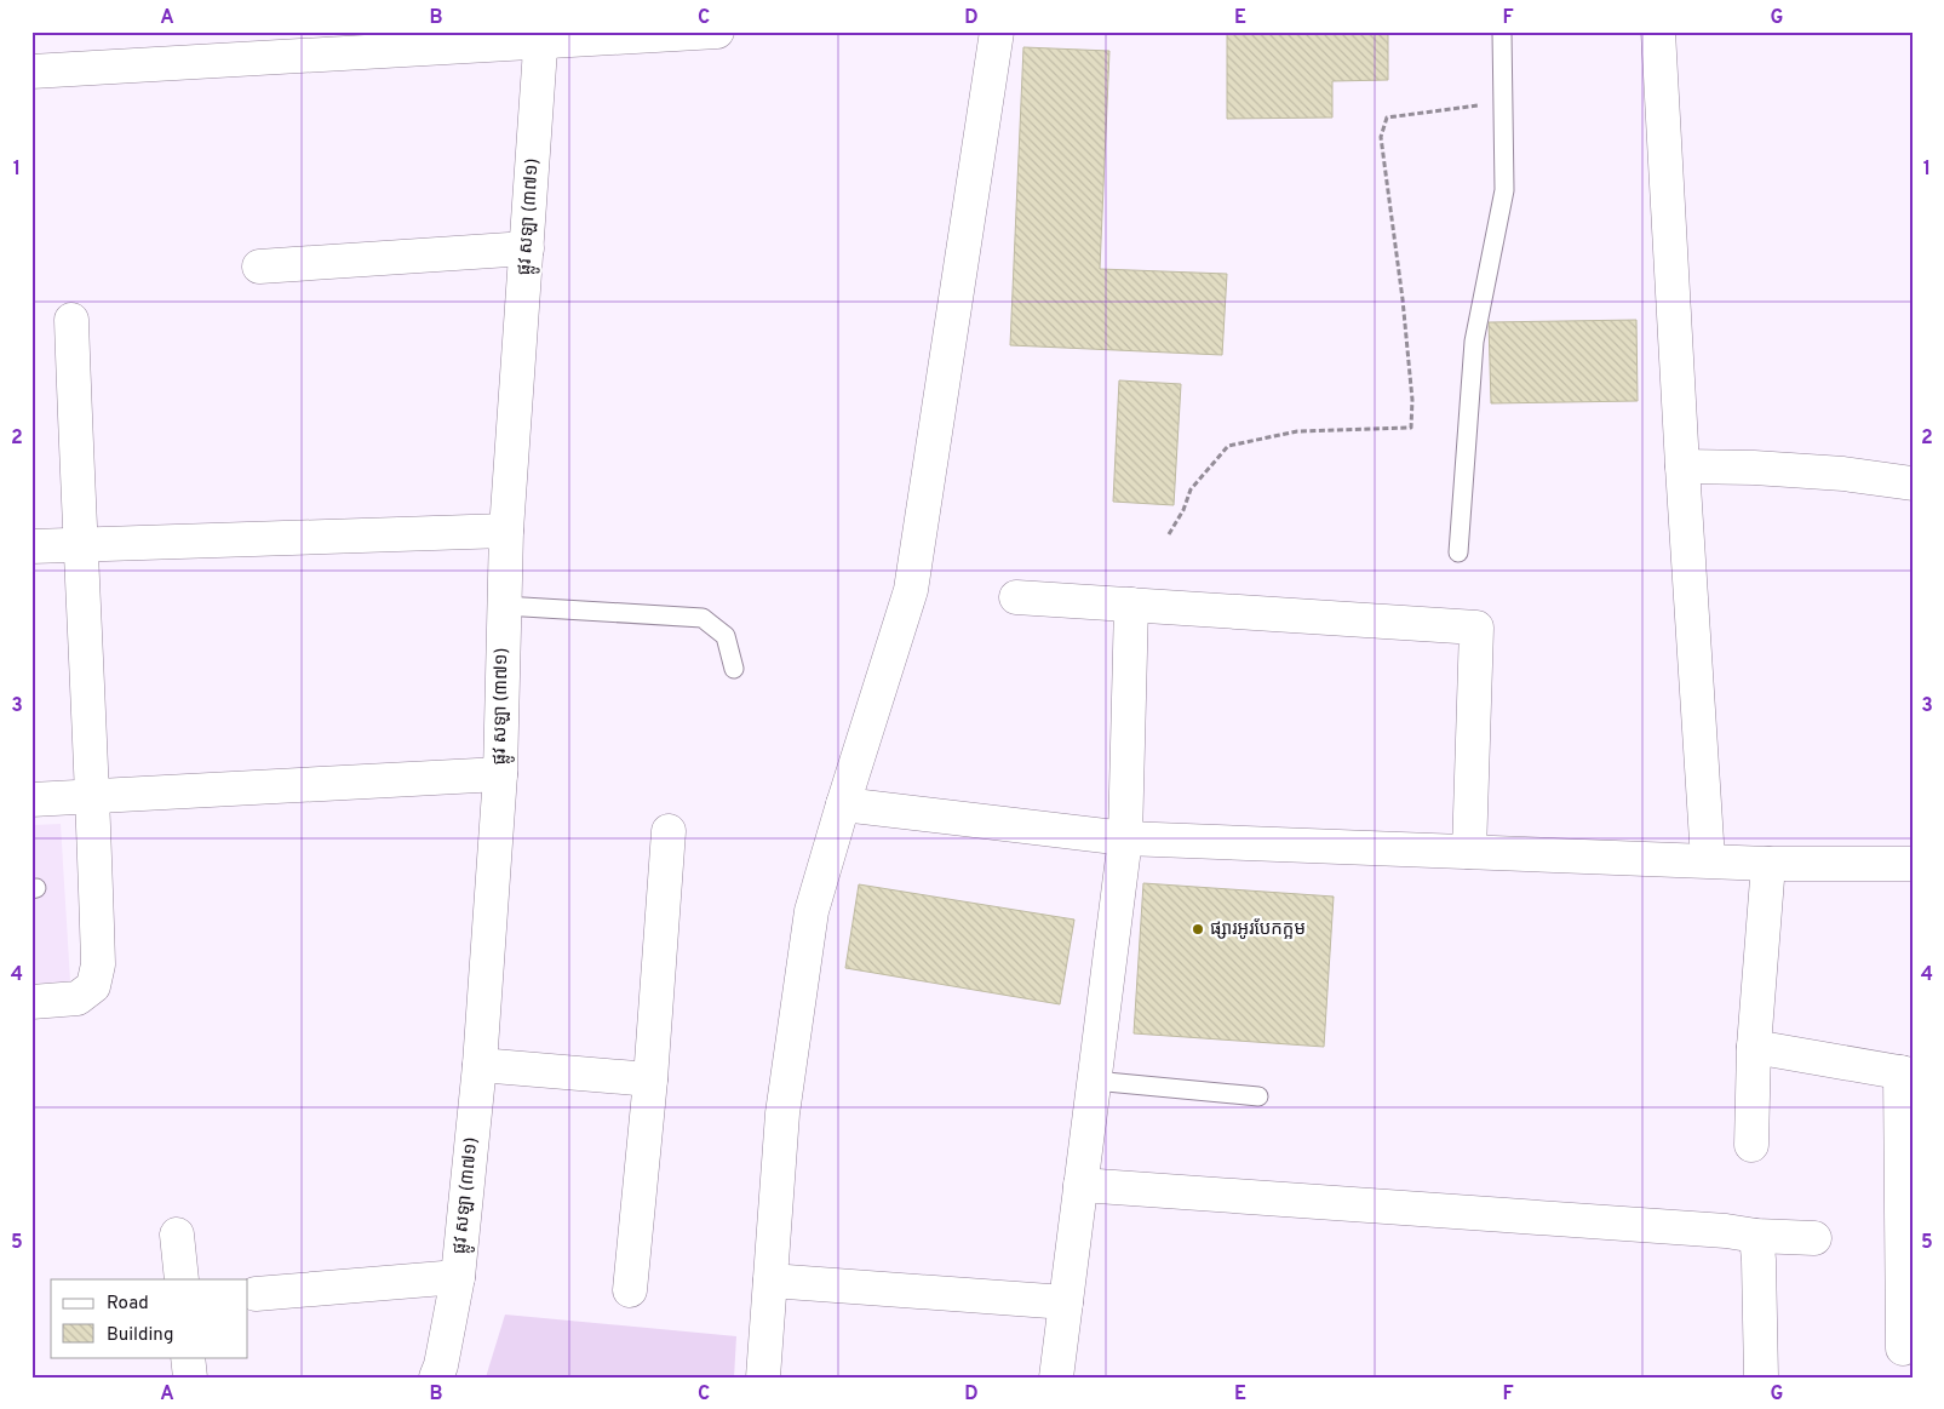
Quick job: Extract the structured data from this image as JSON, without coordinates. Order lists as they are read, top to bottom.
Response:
{
  "streets": {
    "street": ["ផ្លូវ សឡា (៣៧១)"]
  },
  "places": ["ផ្សារអូរបែកក្អម"],
  "legend": ["Road", "Building"],
  "grid": {
    "columns": [
      "A",
      "B",
      "C",
      "D",
      "E",
      "F",
      "G"
    ],
    "rows": [
      "1",
      "2",
      "3",
      "4",
      "5"
    ]
  }
}
